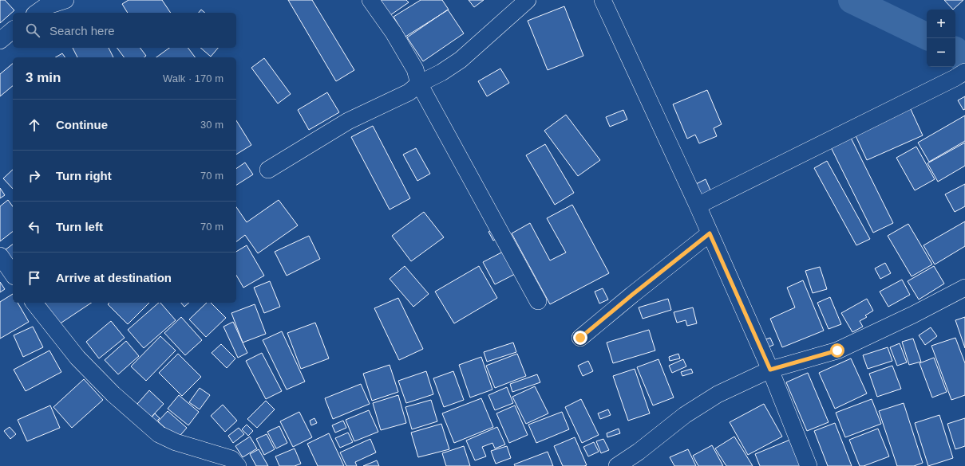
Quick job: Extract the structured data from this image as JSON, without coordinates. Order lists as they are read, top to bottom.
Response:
{
  "page": {
    "map_buttons": ["+", "−"],
    "search": "Search here",
    "heading": ["3 min", "Walk · 170 m"],
    "list": [
      ["Continue", "30 m"],
      ["Turn right", "70 m"],
      ["Turn left", "70 m"],
      "Arrive at destination"
    ]
  }
}
